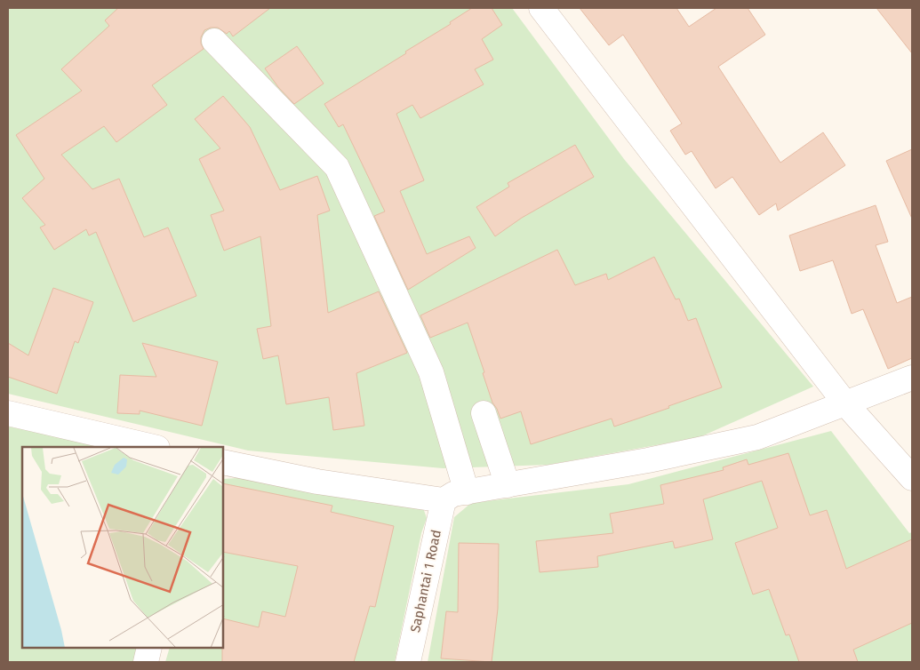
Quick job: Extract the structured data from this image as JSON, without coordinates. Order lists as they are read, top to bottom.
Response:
{
  "streets": {
    "street": ["Saphantai 1 Road"]
  }
}
